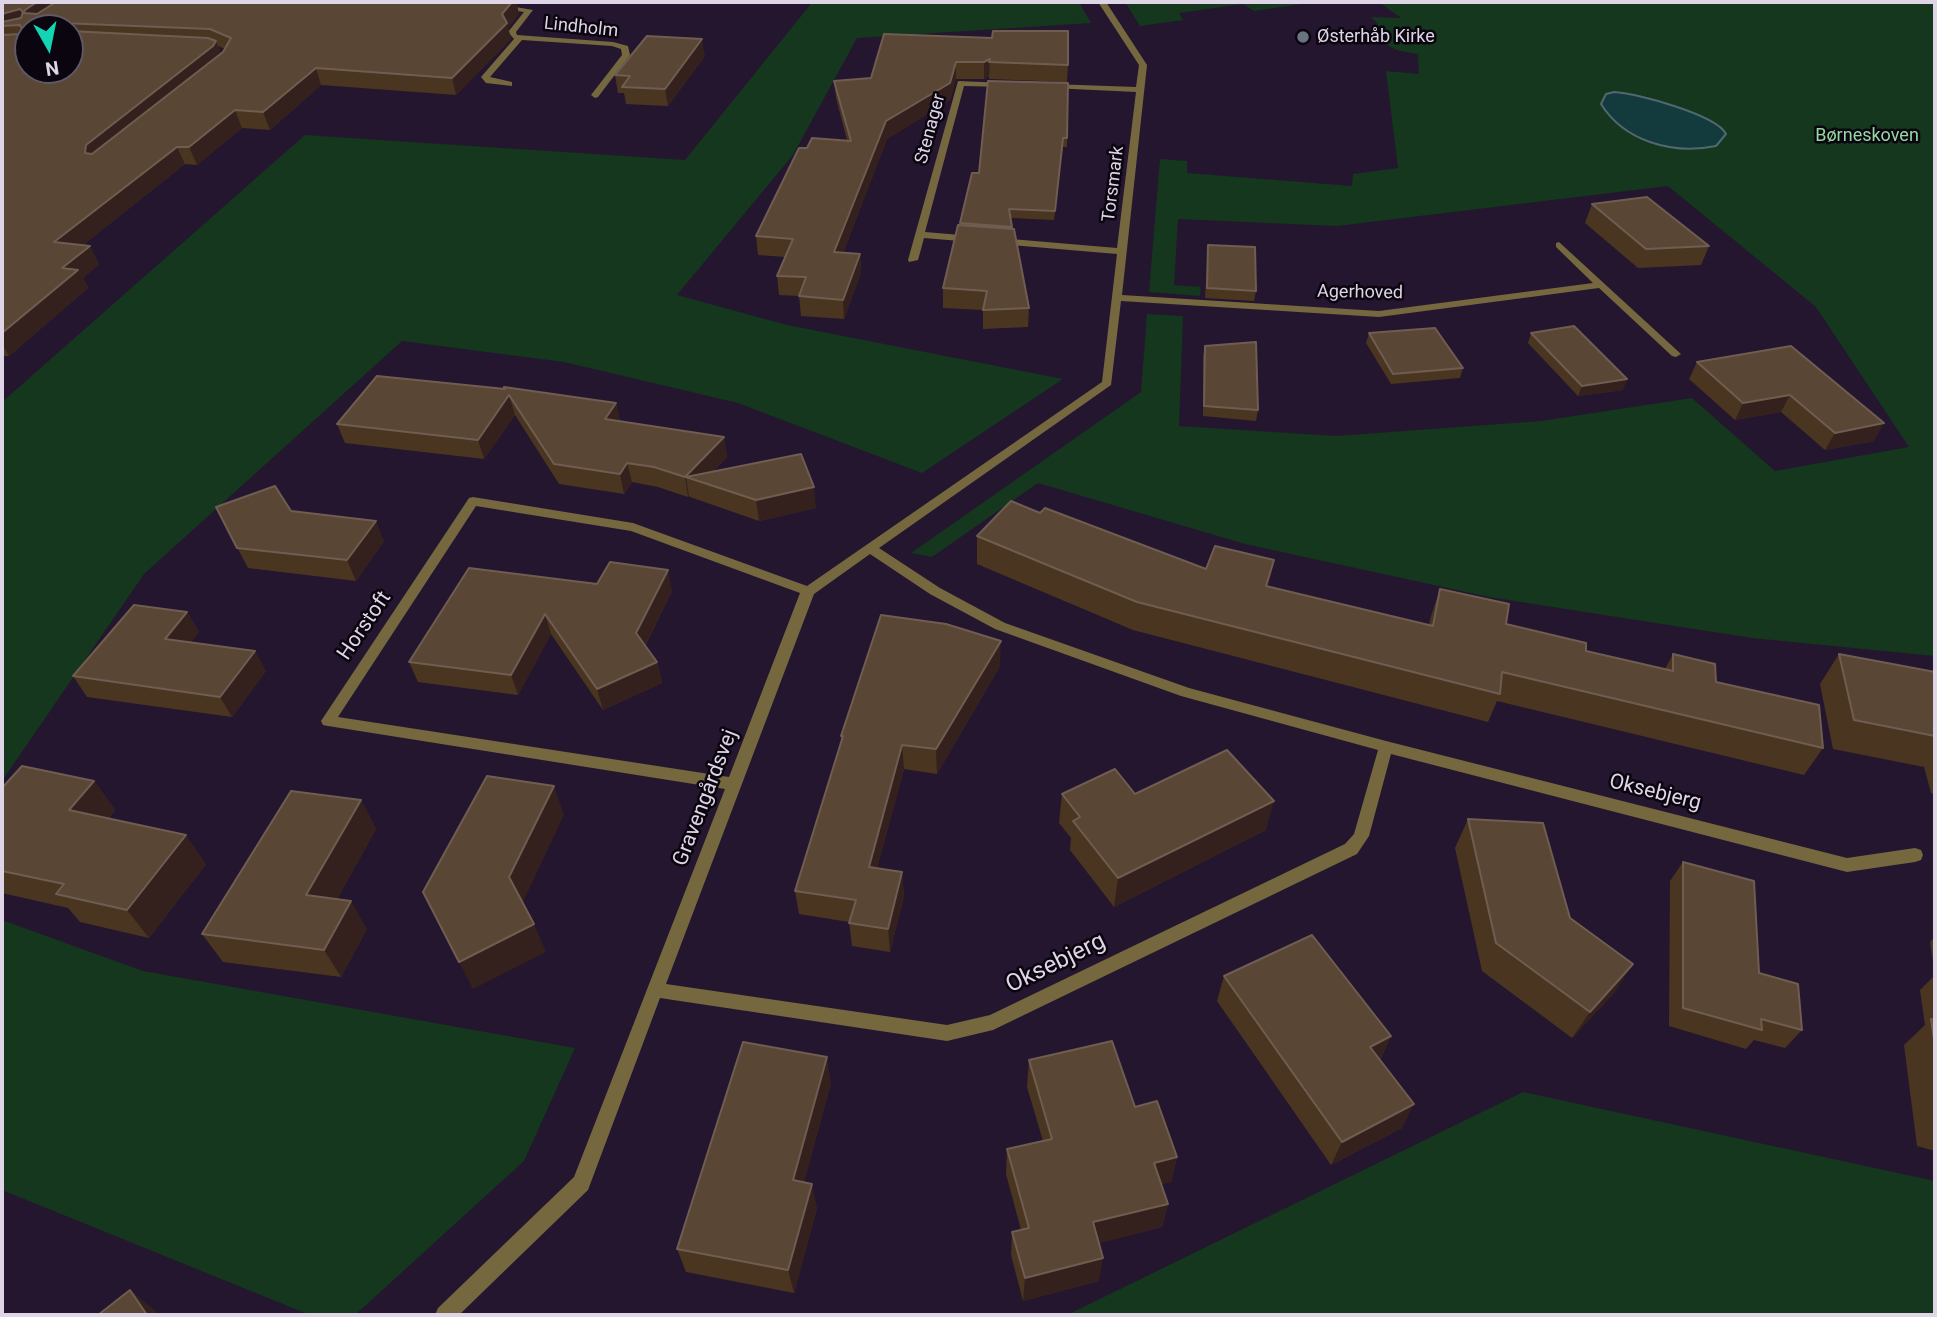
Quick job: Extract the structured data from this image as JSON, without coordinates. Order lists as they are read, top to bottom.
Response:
{
  "streets": {
    "street": [
      "Lindholm",
      "Stenager",
      "Torsmark",
      "Agerhoved",
      "Horstoft",
      "Oksebjerg",
      "Gravengårdsvej"
    ]
  },
  "crossings": [
    ["Torsmark", "Agerhoved"],
    ["Torsmark", "Oksebjerg"],
    ["Horstoft", "Gravengårdsvej"],
    ["Oksebjerg", "Gravengårdsvej"]
  ],
  "parks": ["Børneskoven"],
  "places": ["Østerhåb Kirke"],
  "north": "bottom"
}
